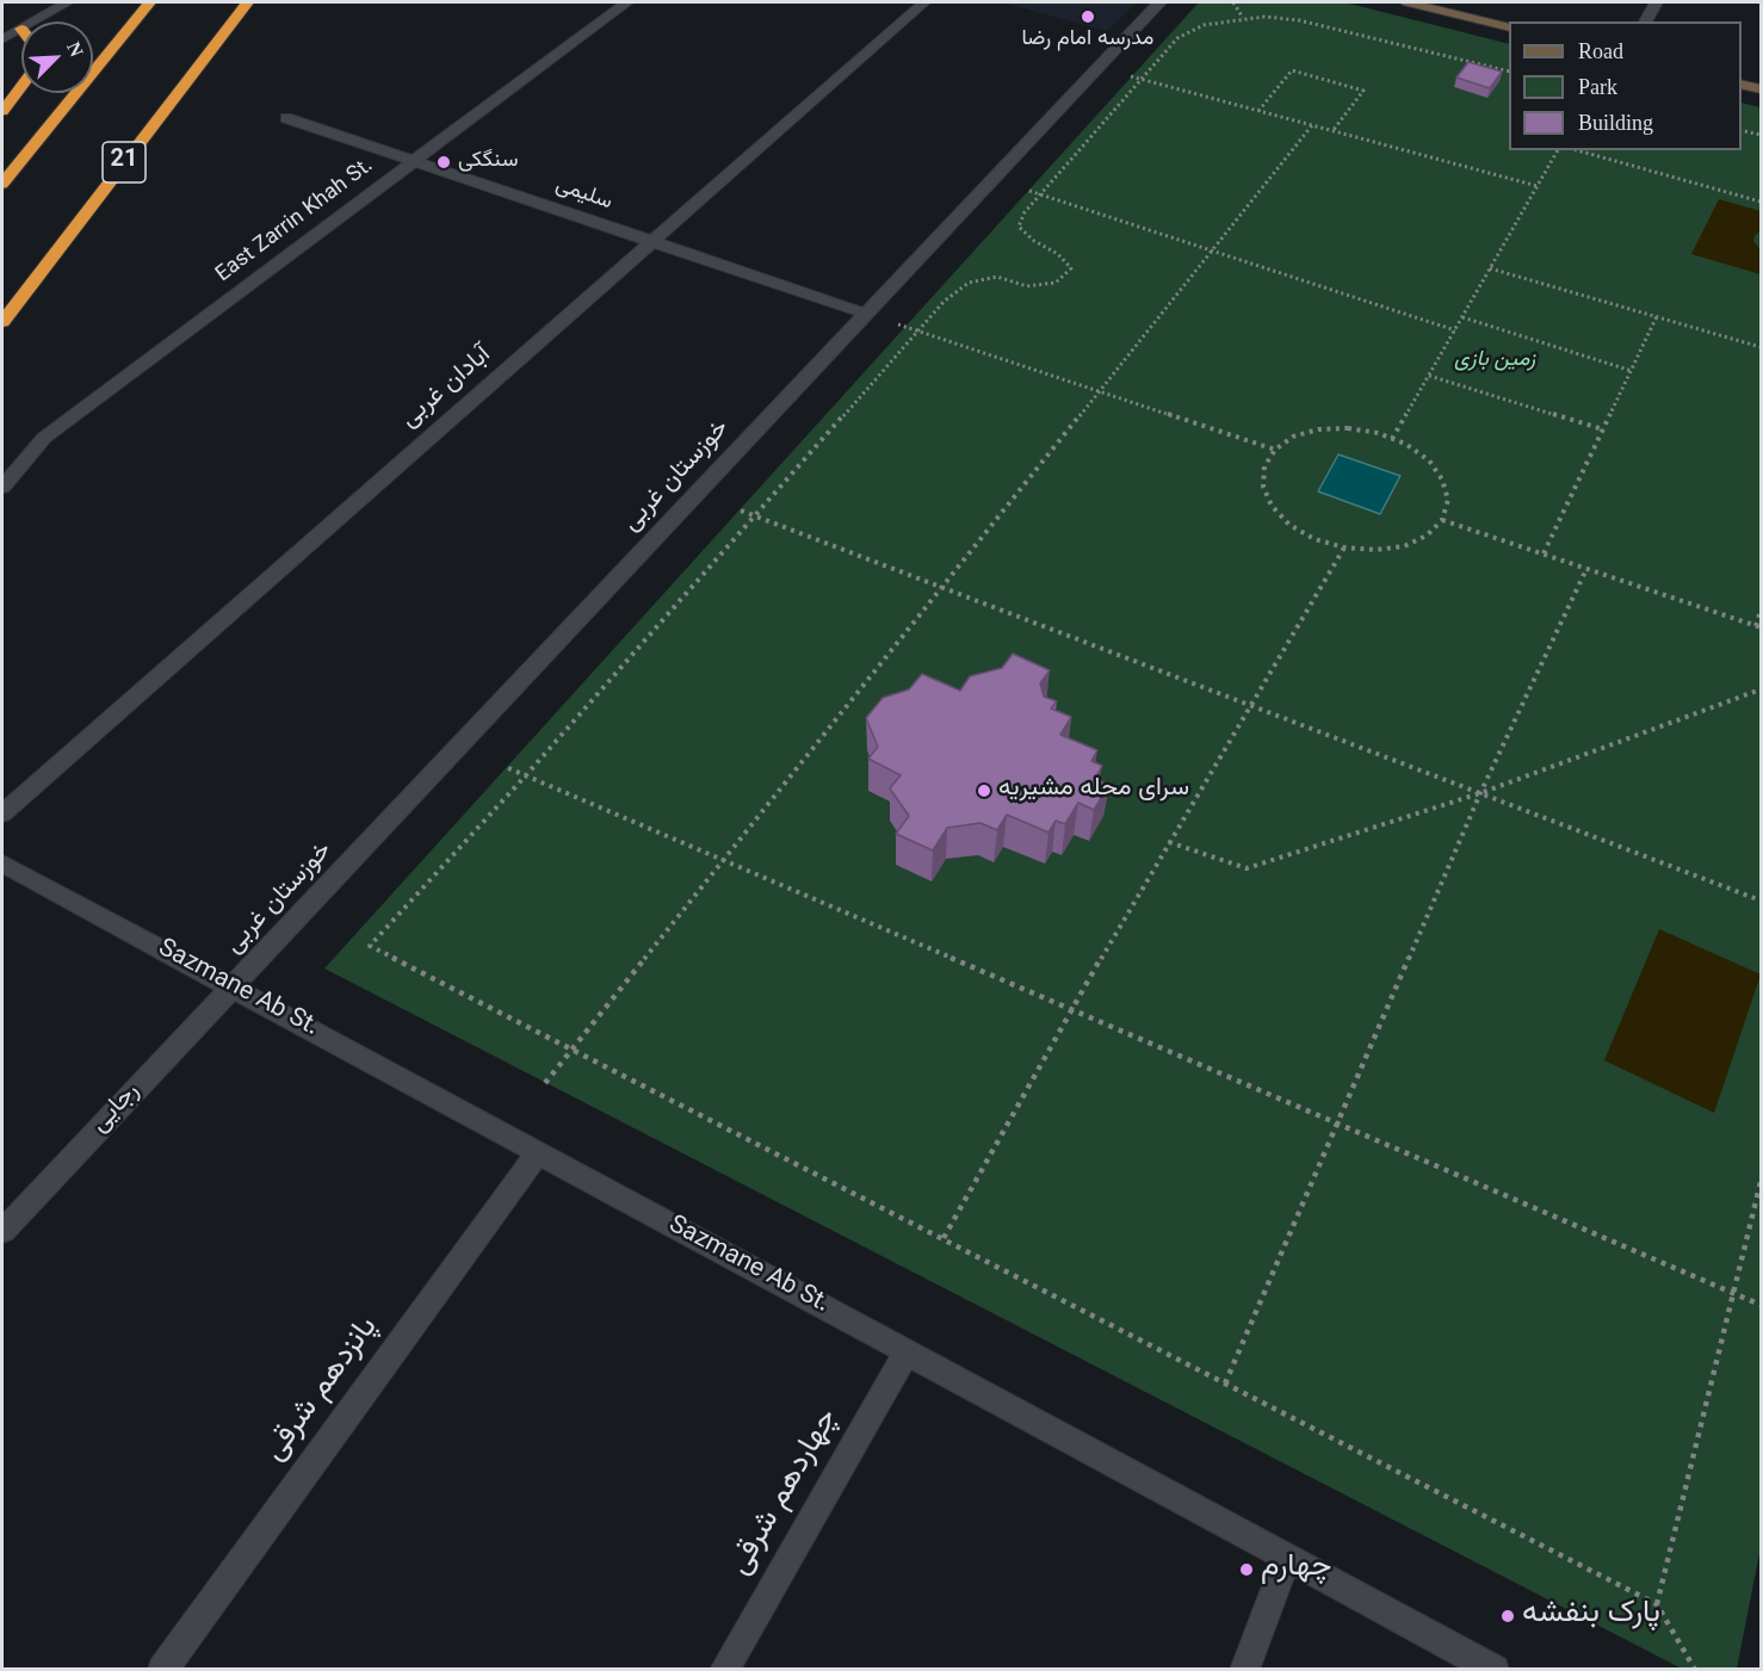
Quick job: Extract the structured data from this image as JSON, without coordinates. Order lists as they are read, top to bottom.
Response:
{
  "streets": {
    "highway": ["21"],
    "street": [
      "سلیمی",
      "East Zarrin Khah St.",
      "آبادان غربی",
      "خوزستان غربی",
      "Sazmane Ab St.",
      "رجایی",
      "پانزدهم شرقی",
      "چهاردهم شرقی"
    ]
  },
  "crossings": [
    ["سلیمی", "East Zarrin Khah St."],
    ["سلیمی", "آبادان غربی"],
    ["سلیمی", "خوزستان غربی"],
    ["خوزستان غربی", "Sazmane Ab St."],
    ["خوزستان غربی", "رجایی"],
    ["Sazmane Ab St.", "رجایی"],
    ["Sazmane Ab St.", "پانزدهم شرقی"],
    ["Sazmane Ab St.", "چهاردهم شرقی"]
  ],
  "parks": ["زمین بازی"],
  "places": [
    "مدرسه امام رضا",
    "سنگکی",
    "سرای محله مشیریه",
    "چهارم",
    "پارک بنفشه"
  ],
  "legend": ["Road", "Park", "Building"],
  "north": "top right"
}
